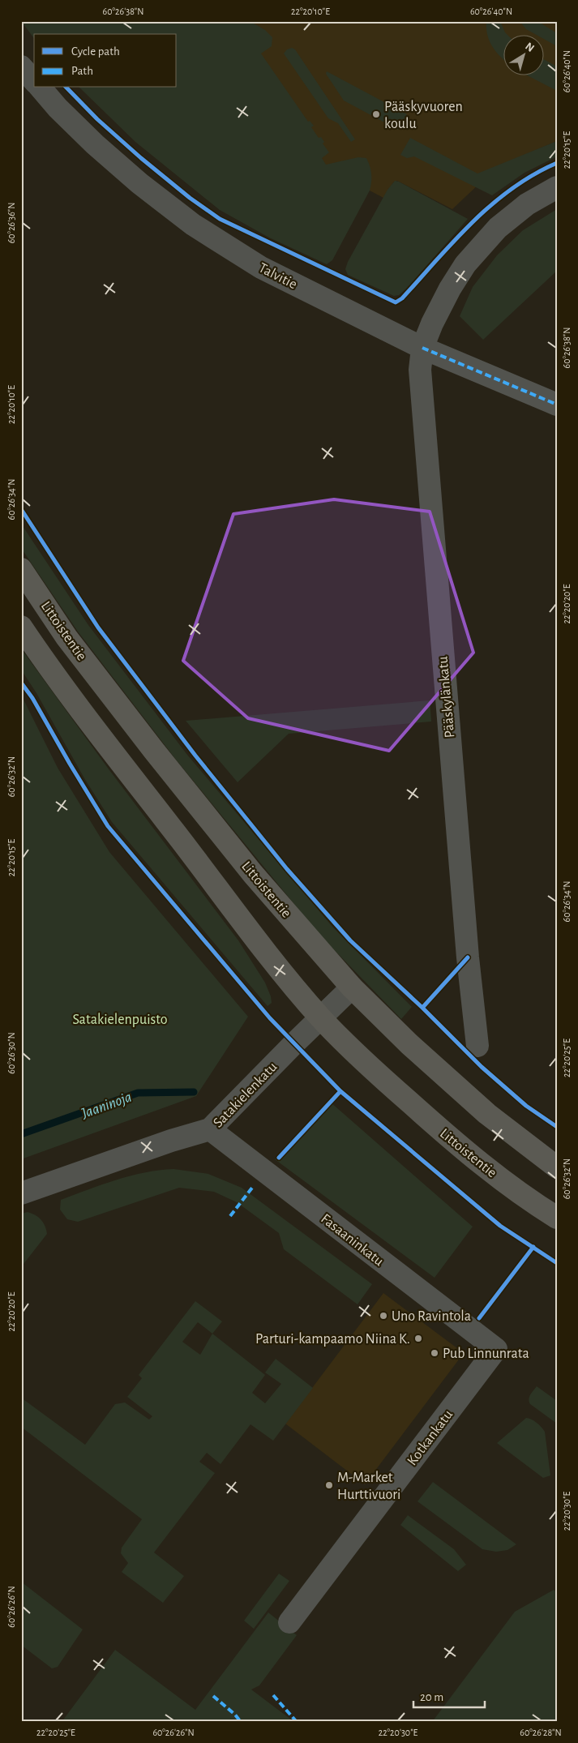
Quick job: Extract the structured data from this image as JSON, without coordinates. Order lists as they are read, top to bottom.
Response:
{
  "streets": {
    "main road": ["Littoistentie"],
    "street": [
      "Talvitie",
      "Pääskylänkatu",
      "Satakielenkatu",
      "Fasaaninkatu",
      "Kotkankatu"
    ]
  },
  "crossings": [
    ["Talvitie", "Pääskylänkatu"],
    ["Littoistentie", "Satakielenkatu"],
    ["Satakielenkatu", "Fasaaninkatu"],
    ["Fasaaninkatu", "Kotkankatu"]
  ],
  "water": ["Jaaninoja"],
  "parks": ["Satakielenpuisto"],
  "places": [
    "Pääskyvuoren koulu",
    "Uno Ravintola",
    "Parturi-kampaamo Niina K.",
    "Pub Linnunrata",
    "M-Market Hurttivuori"
  ],
  "legend": ["Cycle path", "Path"],
  "scale_bar": "20 m",
  "north": "top right",
  "coordinates": [
    "60°26'38\"N",
    "22°20'10\"E",
    "60°26'40\"N",
    "22°20'15\"E",
    "60°26'36\"N",
    "60°26'34\"N",
    "22°20'20\"E",
    "60°26'32\"N",
    "60°26'30\"N",
    "22°20'25\"E",
    "22°20'30\"E",
    "60°26'26\"N",
    "60°26'28\"N"
  ]
}
